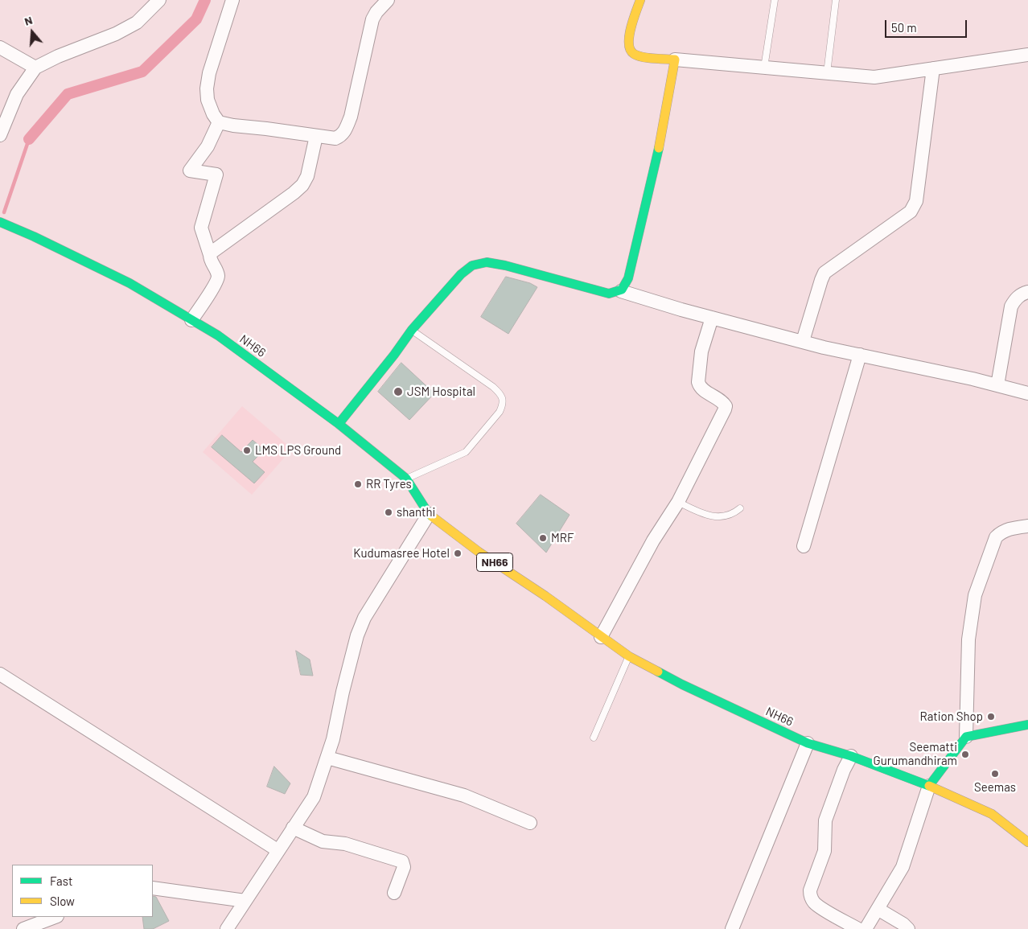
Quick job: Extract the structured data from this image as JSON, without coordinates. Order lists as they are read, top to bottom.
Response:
{
  "streets": {
    "main road": ["NH66"]
  },
  "places": [
    "JSM Hospital",
    "LMS LPS Ground",
    "RR Tyres",
    "shanthi",
    "MRF",
    "Kudumasree Hotel",
    "Ration Shop",
    "Seematti Gurumandhiram",
    "Seemas"
  ],
  "legend": ["Fast", "Slow"],
  "scale_bar": "50 m",
  "north": "top"
}
